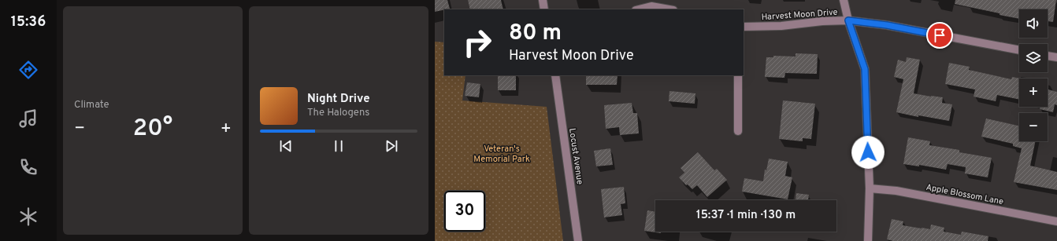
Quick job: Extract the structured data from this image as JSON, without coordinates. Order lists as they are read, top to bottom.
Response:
{
  "streets": {
    "street": ["Harvest Moon Drive", "Locust Avenue", "Apple Blossom Lane"]
  },
  "parks": ["Veteran's Memorial Park"],
  "page": {
    "tabs": "15:36",
    "tile": "Climate",
    "map_buttons": ["+", "−"],
    "turn": ["80 m", "Harvest Moon Drive"],
    "song": ["Night Drive", "The Halogens"],
    "heat": ["−", "20°", "+"],
    "limit": "30",
    "trip": "15:37 · 1 min · 130 m"
  }
}
